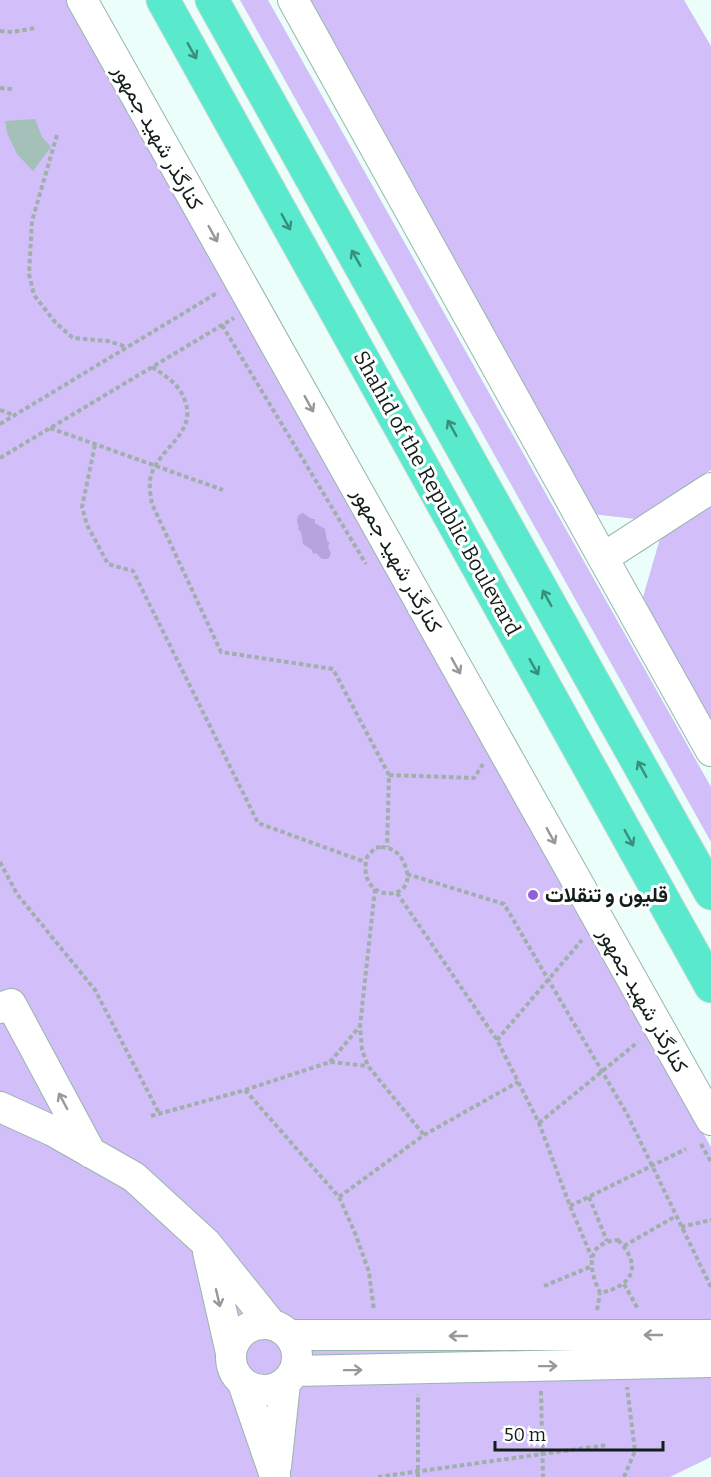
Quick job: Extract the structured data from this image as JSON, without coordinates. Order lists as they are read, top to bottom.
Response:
{
  "streets": {
    "highway": ["Shahid of the Republic Boulevard"],
    "street": ["کنارگذر شهید جمهور"]
  },
  "places": ["قلیون و تنقلات"],
  "scale_bar": "50 m"
}
